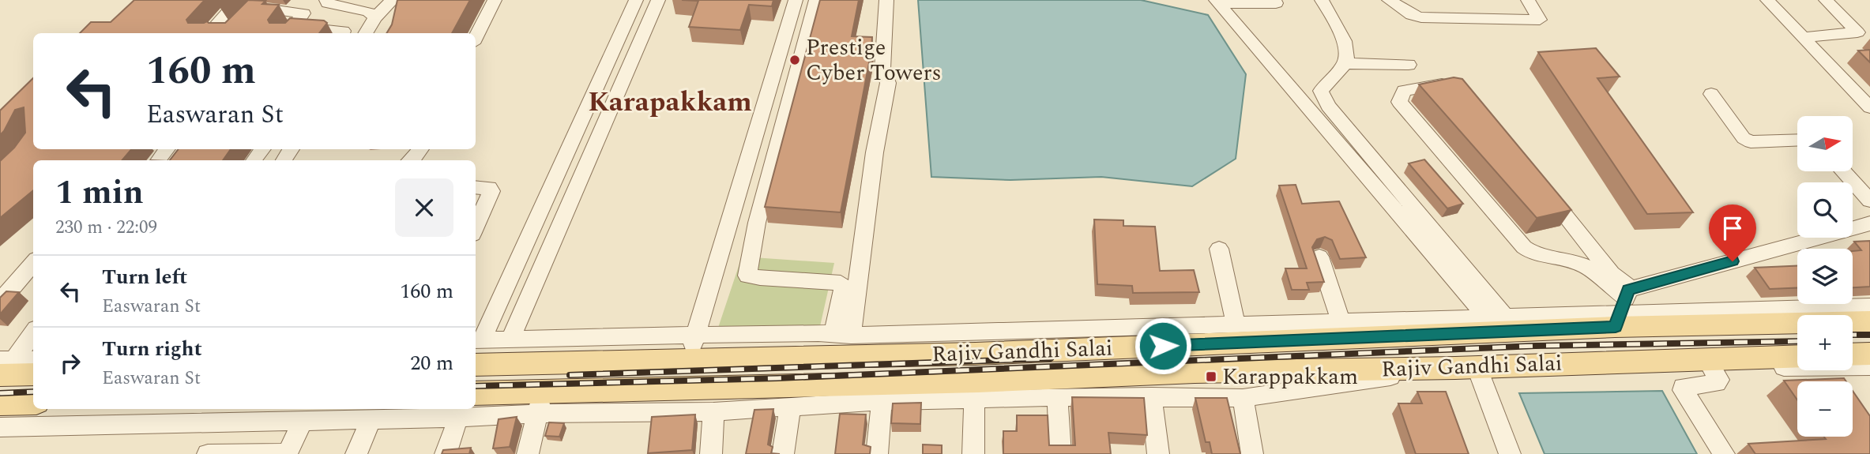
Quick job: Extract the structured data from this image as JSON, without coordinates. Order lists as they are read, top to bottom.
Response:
{
  "streets": {
    "main road": ["Rajiv Gandhi Salai"]
  },
  "districts": ["Karapakkam"],
  "places": {
    "other": ["Prestige Cyber Towers"],
    "transit": ["Karappakkam"]
  },
  "north": "right",
  "page": {
    "turn": ["160 m", "Easwaran St"],
    "map_buttons": ["+", "−"],
    "heading": ["1 min", "230 m · 22:09"],
    "list": [
      {
        "name": "Turn left",
        "note": "Easwaran St",
        "value": "160 m"
      },
      {
        "name": "Turn right",
        "note": "Easwaran St",
        "value": "20 m"
      }
    ]
  }
}
